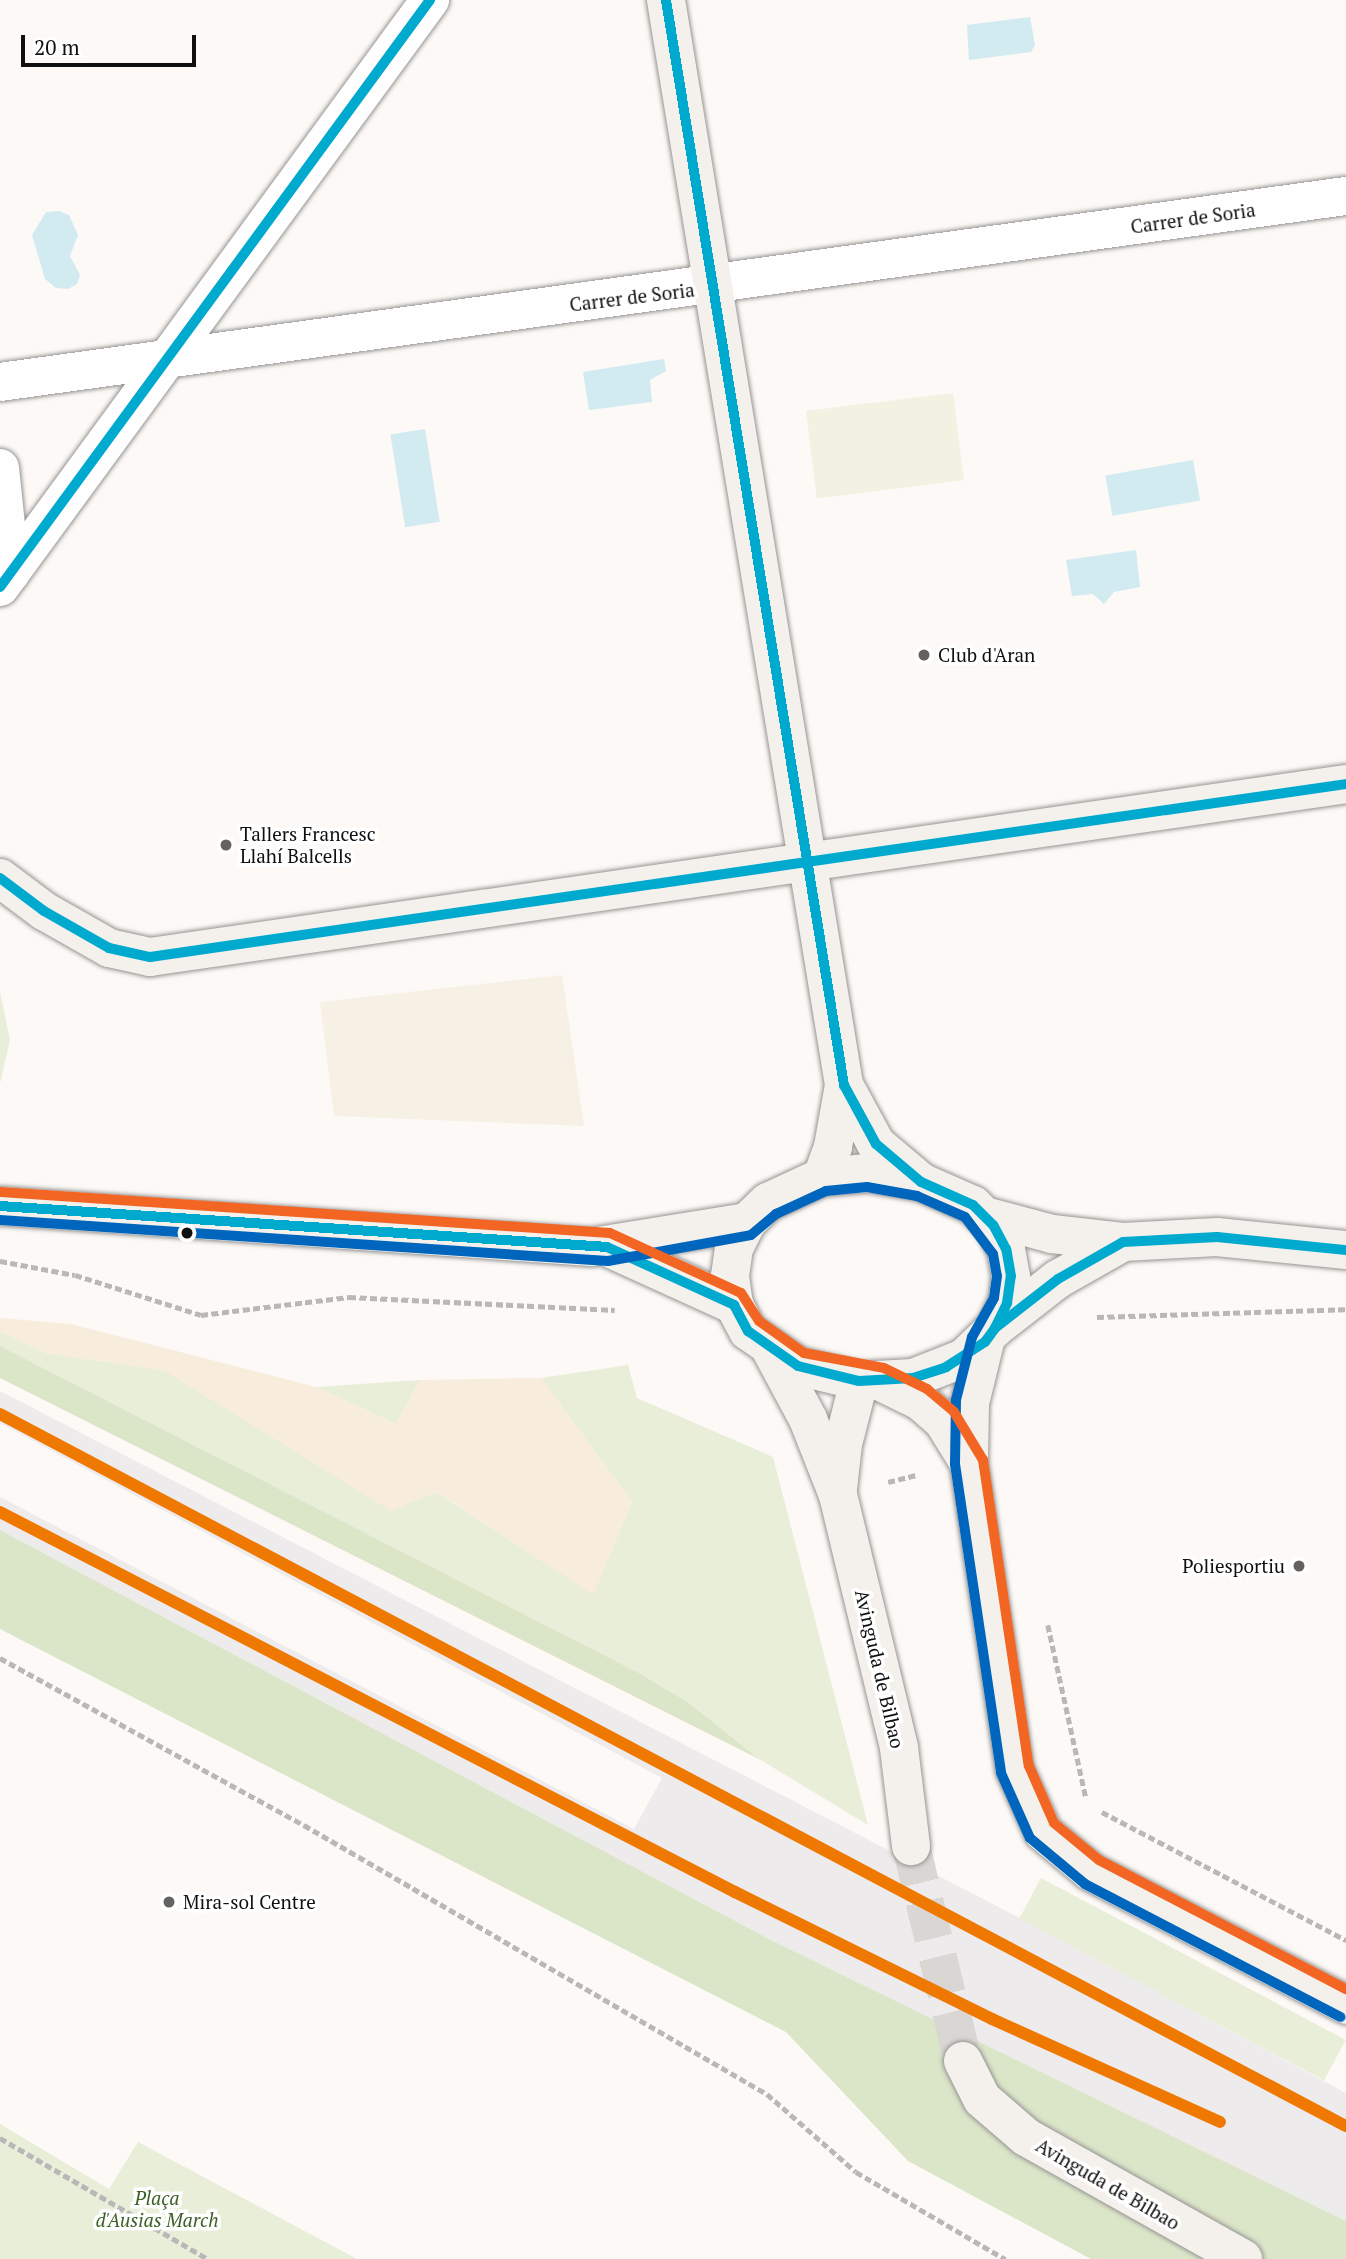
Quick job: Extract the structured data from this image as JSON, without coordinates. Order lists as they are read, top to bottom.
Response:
{
  "streets": {
    "street": ["Carrer de Soria", "Avinguda de Bilbao"]
  },
  "parks": ["Plaça d'Ausias March"],
  "places": [
    "Club d'Aran",
    "Tallers Francesc Llahí Balcells",
    "Poliesportiu",
    "Mira-sol Centre"
  ],
  "scale_bar": "20 m"
}
